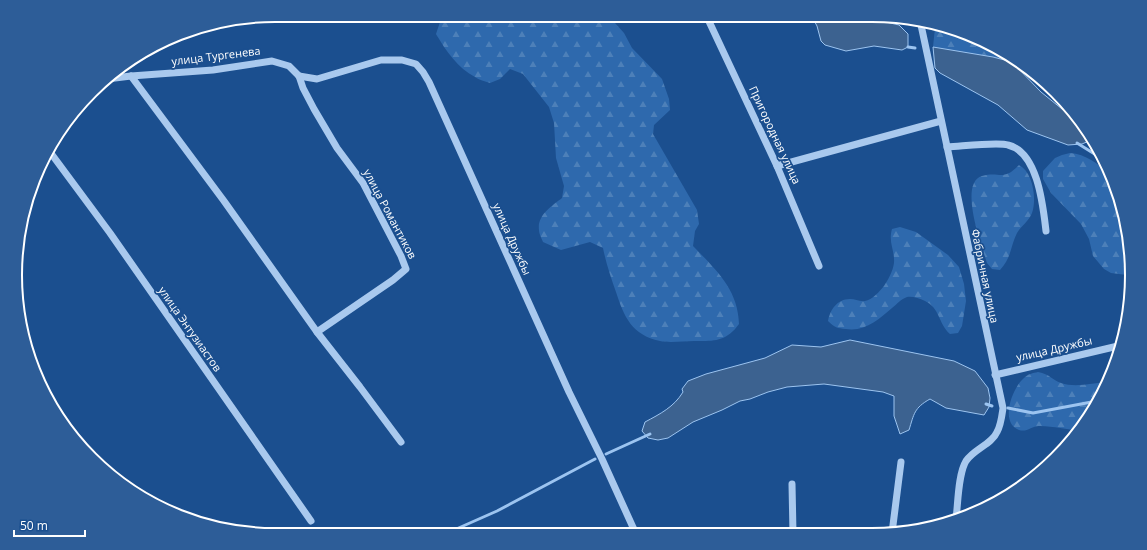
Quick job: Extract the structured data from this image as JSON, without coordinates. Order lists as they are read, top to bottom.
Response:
{
  "streets": {
    "street": [
      "улица Тургенева",
      "Пригородная улица",
      "улица Романтиков",
      "улица Дружбы",
      "Фабричная улица",
      "улица Энтузиастов"
    ]
  },
  "crossings": [
    ["улица Тургенева", "улица Романтиков"],
    ["улица Тургенева", "улица Дружбы"],
    ["улица Романтиков", "улица Дружбы"],
    ["улица Дружбы", "Фабричная улица"]
  ],
  "scale_bar": "50 m"
}
